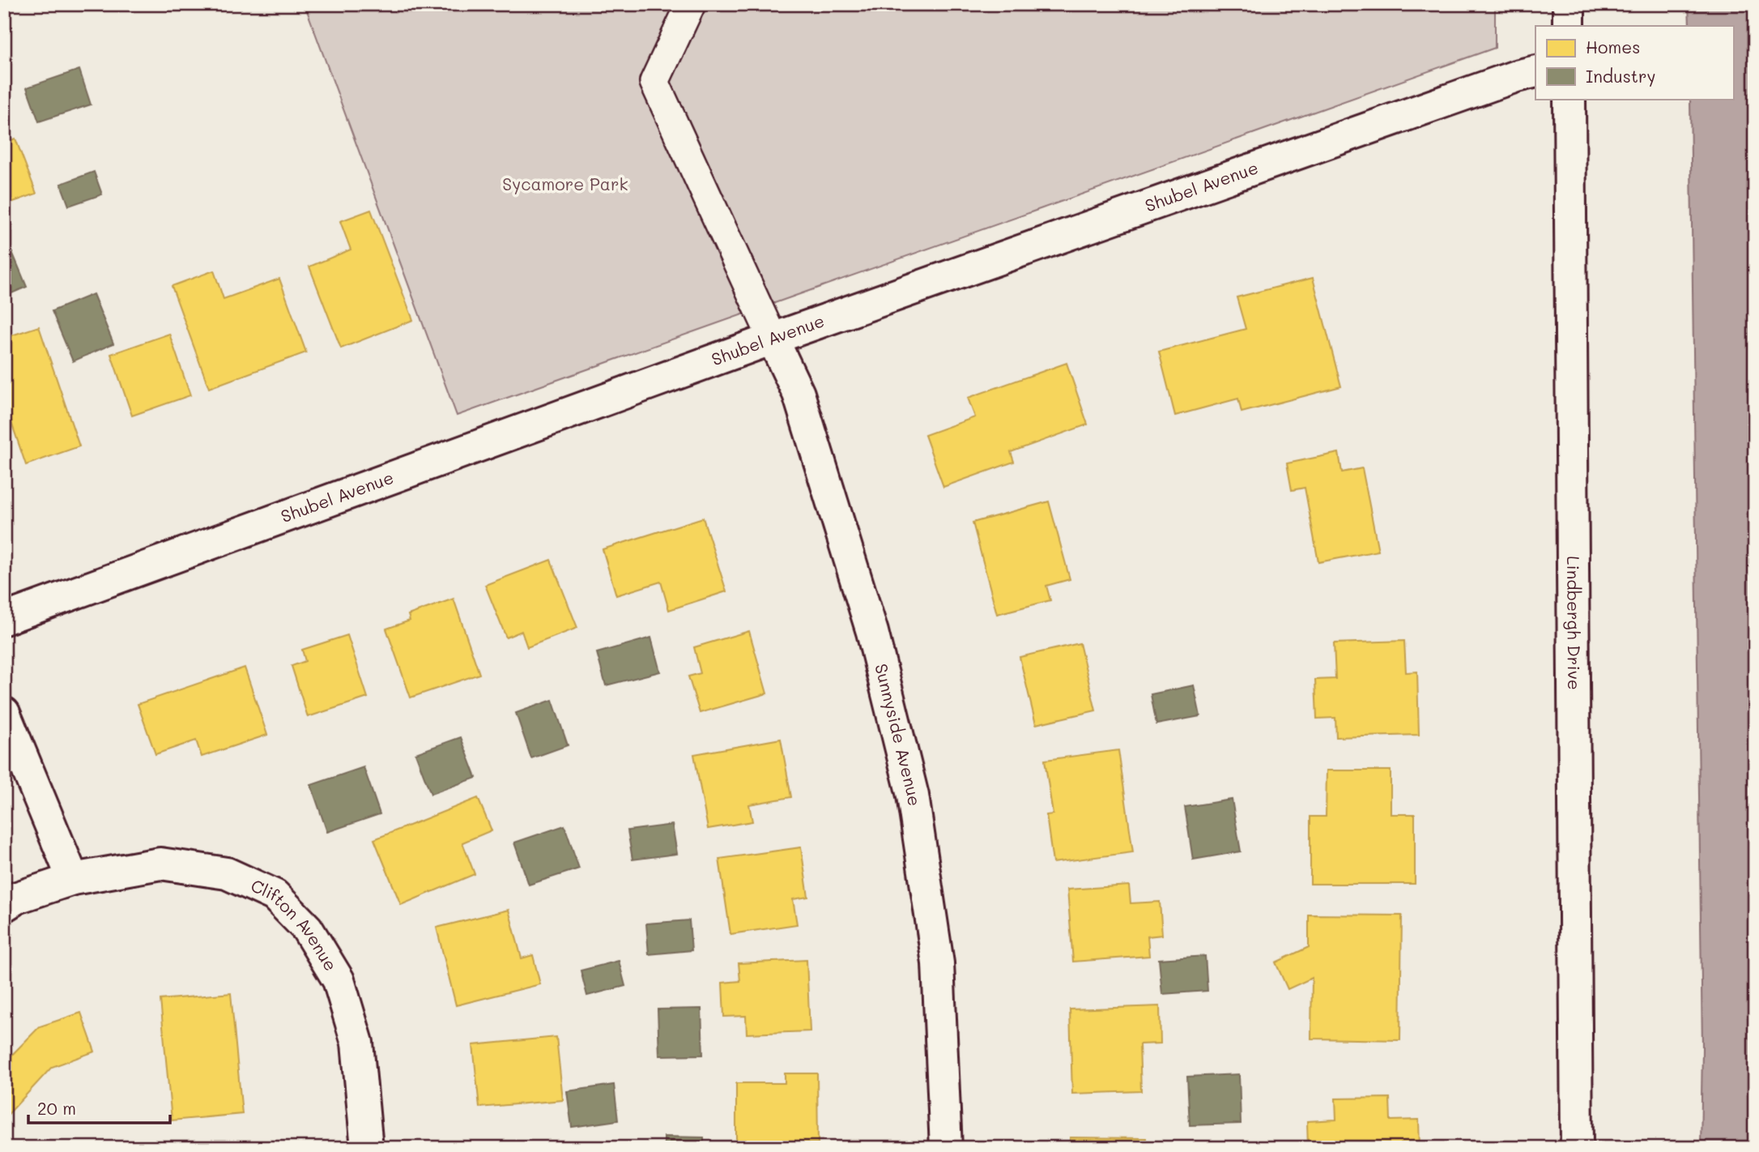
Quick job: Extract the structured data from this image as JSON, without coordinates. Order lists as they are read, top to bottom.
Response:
{
  "streets": {
    "street": [
      "Shubel Avenue",
      "Lindbergh Drive",
      "Sunnyside Avenue",
      "Clifton Avenue"
    ]
  },
  "crossings": [
    ["Shubel Avenue", "Sunnyside Avenue"]
  ],
  "parks": ["Sycamore Park"],
  "legend": ["Homes", "Industry"],
  "scale_bar": "20 m"
}
